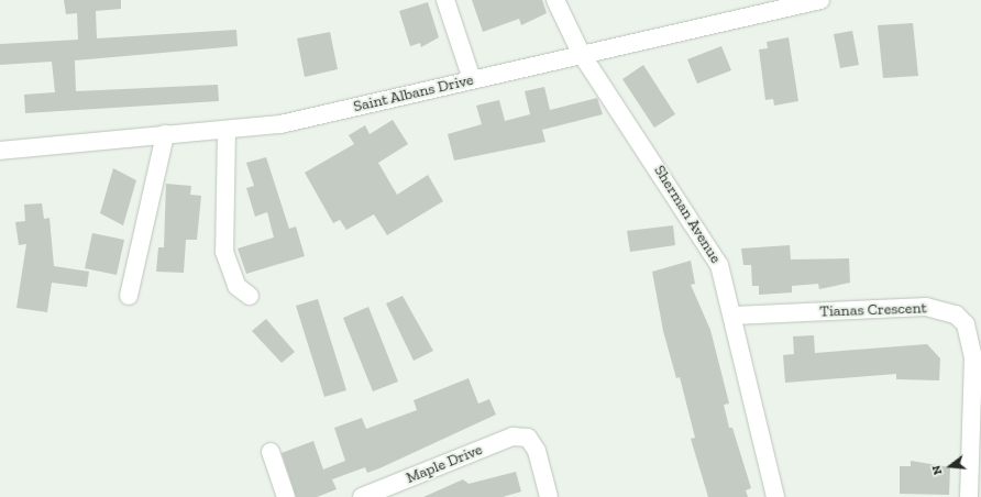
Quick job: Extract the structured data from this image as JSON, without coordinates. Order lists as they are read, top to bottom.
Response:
{
  "streets": {
    "street": [
      "Saint Albans Drive",
      "Sherman Avenue",
      "Tianas Crescent",
      "Maple Drive"
    ]
  },
  "crossings": [
    ["Saint Albans Drive", "Sherman Avenue"],
    ["Sherman Avenue", "Tianas Crescent"]
  ],
  "north": "left"
}
